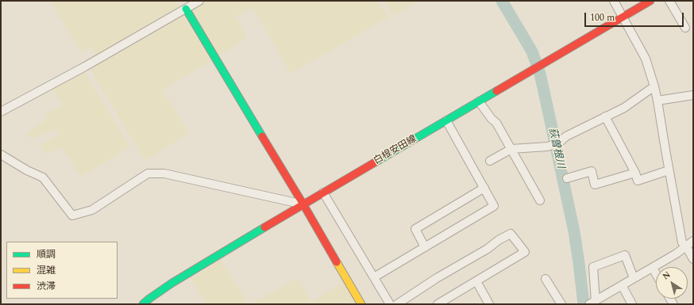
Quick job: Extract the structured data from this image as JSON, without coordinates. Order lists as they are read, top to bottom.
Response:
{
  "streets": {
    "main road": ["白根安田線"]
  },
  "water": ["荻曽根川"],
  "legend": ["順調", "混雑", "渋滞"],
  "scale_bar": "100 m",
  "north": "top left"
}
